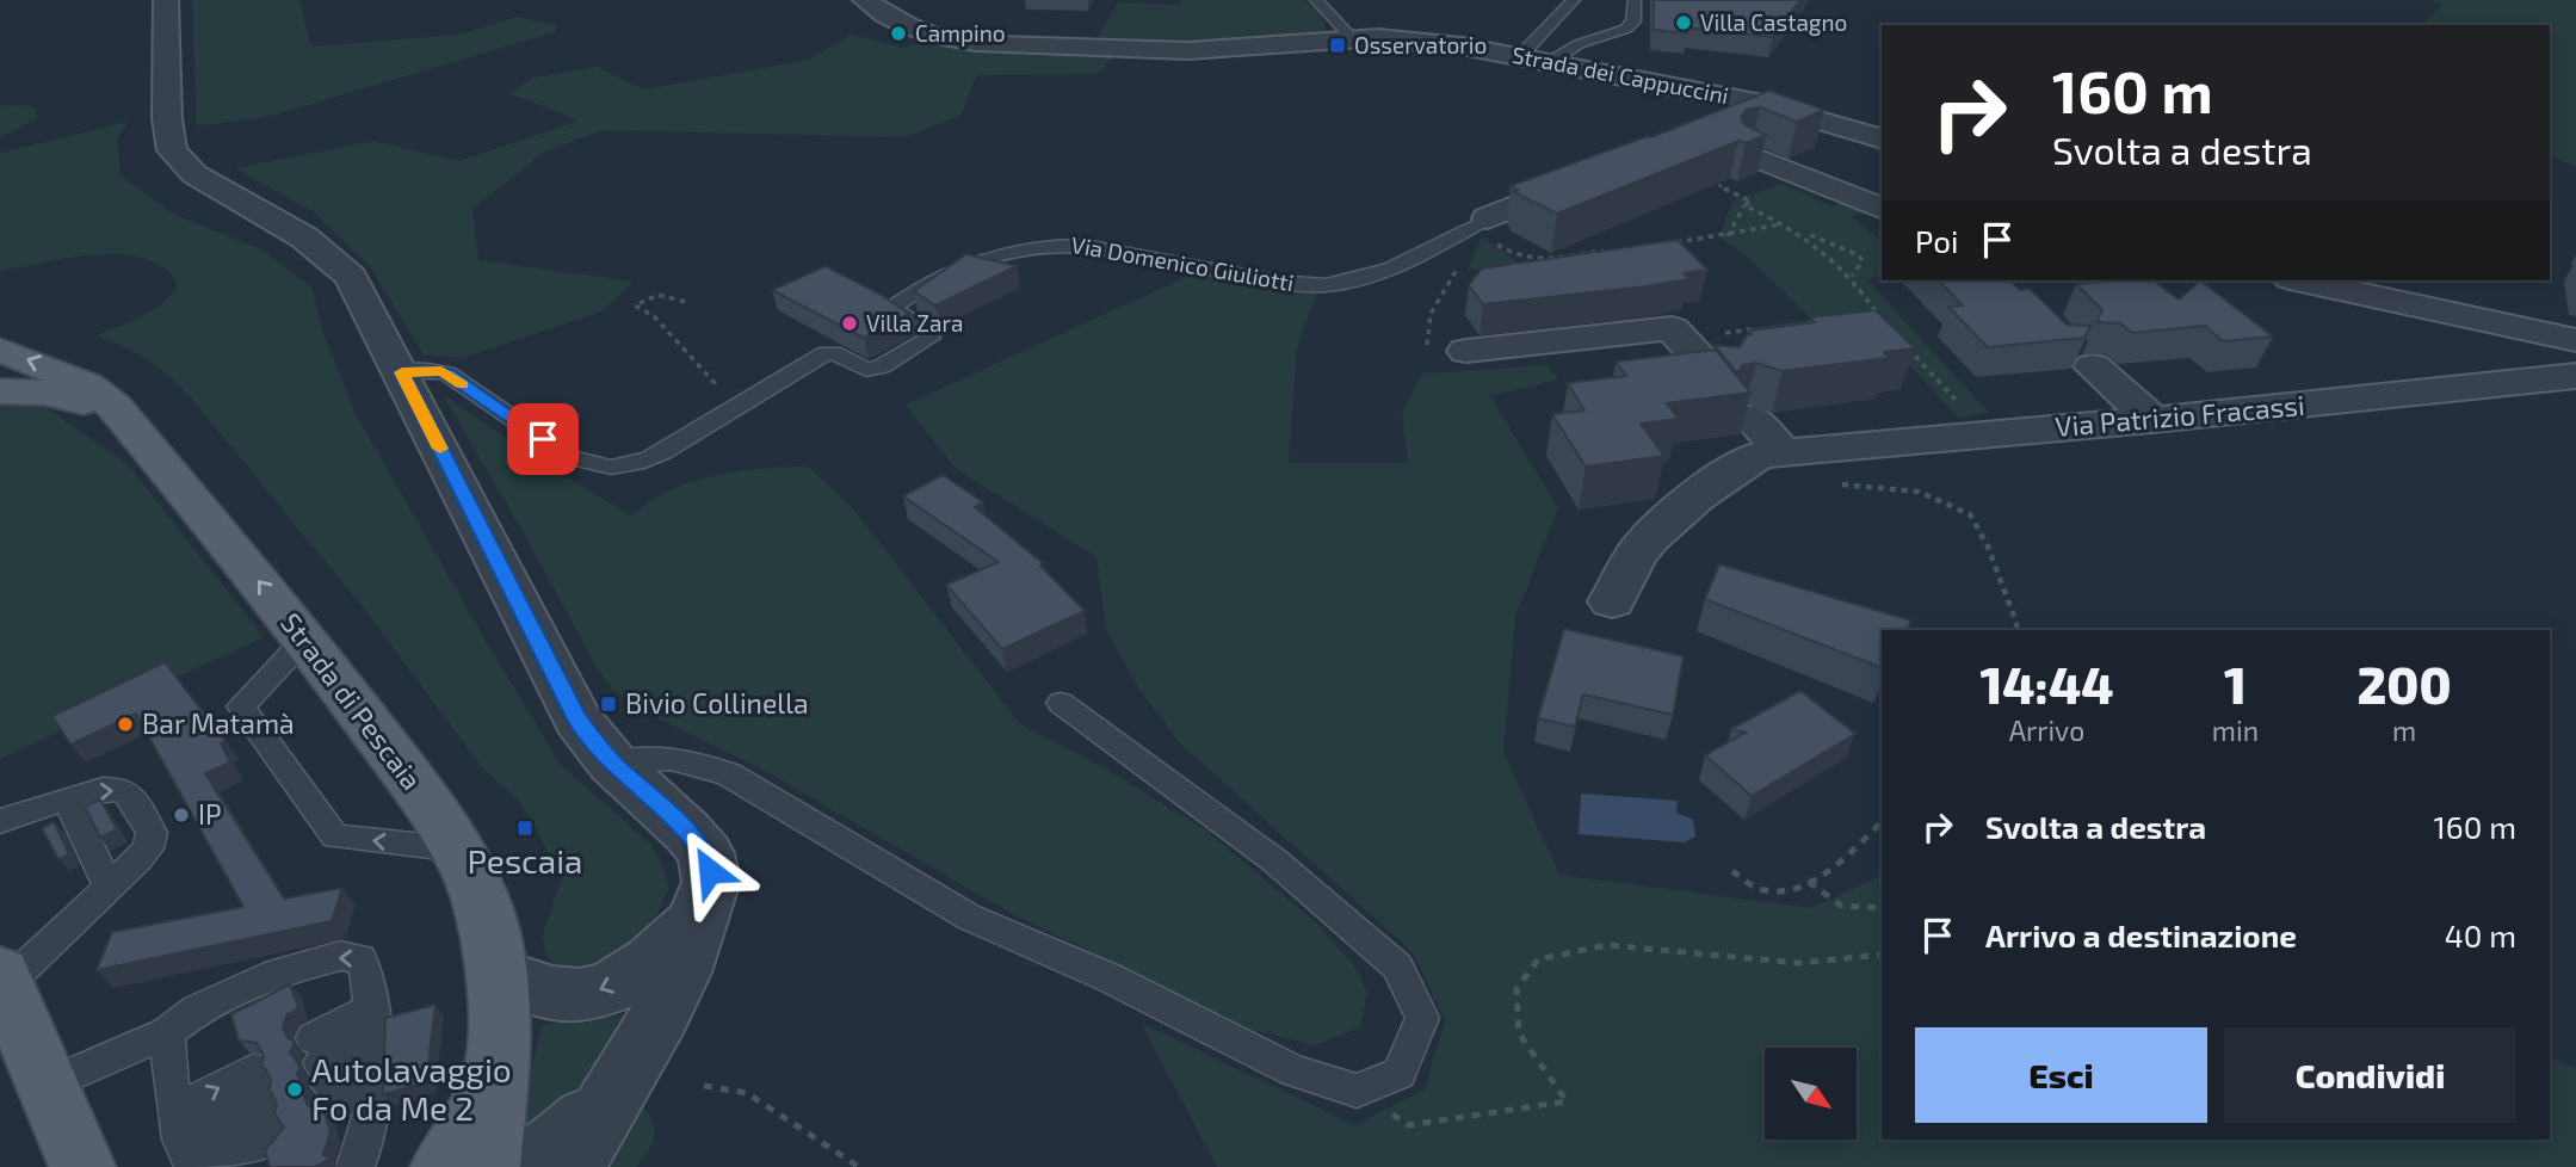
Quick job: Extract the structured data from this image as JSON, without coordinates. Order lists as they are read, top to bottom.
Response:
{
  "streets": {
    "main road": ["Strada di Pescaia"],
    "street": ["Strada dei Cappuccini", "Via Domenico Giuliotti", "Via Patrizio Fracassi"]
  },
  "one_way": ["Strada di Pescaia"],
  "places": {
    "other": [
      "Villa Castagno",
      "Campino",
      "Villa Zara",
      "Bar Matamà",
      "IP",
      "Autolavaggio Fo da Me 2"
    ],
    "transit": ["Osservatorio", "Bivio Collinella", "Pescaia"]
  },
  "north": "bottom right",
  "page": {
    "turn": ["160 m", "Svolta a destra"],
    "then": "Poi",
    "eta": [
      "14:44",
      "Arrivo",
      "1",
      "min",
      "200",
      "m"
    ],
    "list": [
      {
        "name": "Svolta a destra",
        "value": "160 m"
      },
      {
        "name": "Arrivo a destinazione",
        "value": "40 m"
      }
    ],
    "buttons": ["Esci", "Condividi"]
  }
}
